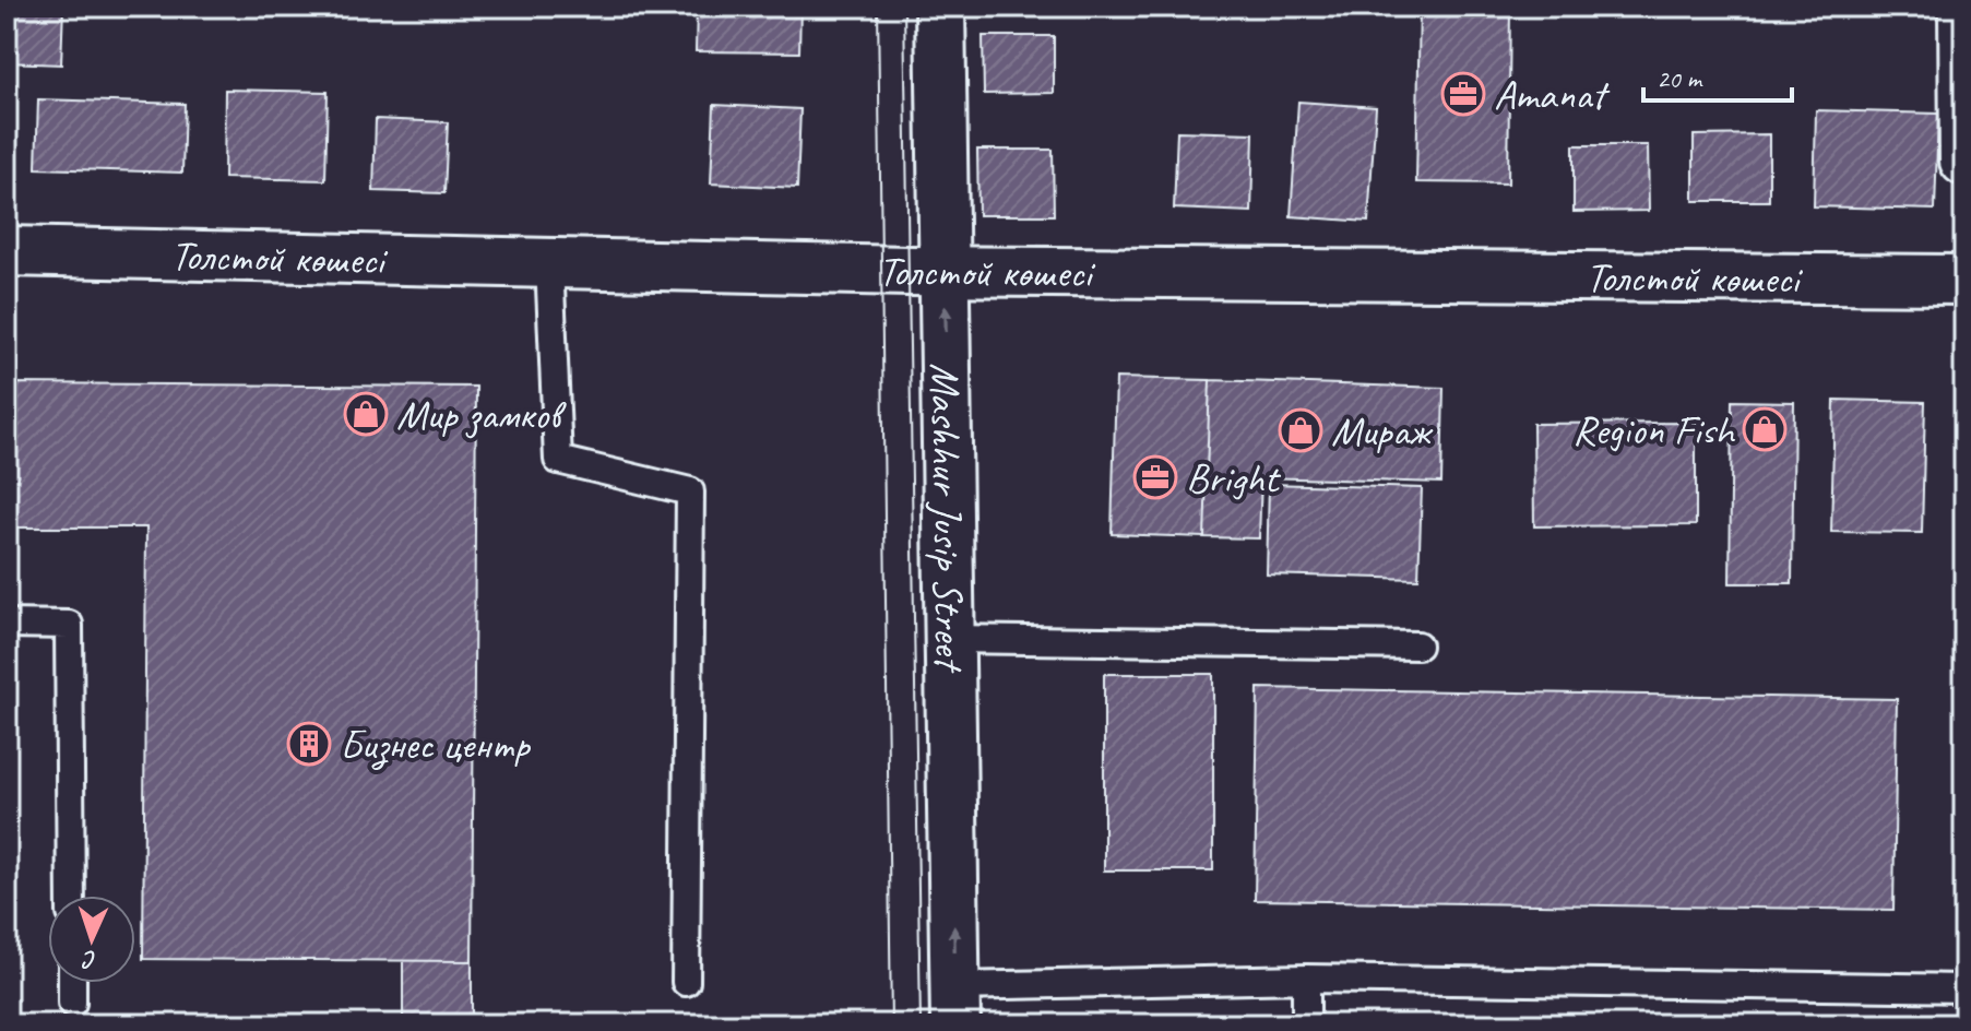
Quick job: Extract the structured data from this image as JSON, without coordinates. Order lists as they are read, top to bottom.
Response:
{
  "streets": {
    "main road": ["Толстой көшесі", "Mashhur Jusip Street"]
  },
  "crossings": [
    ["Толстой көшесі", "Mashhur Jusip Street"]
  ],
  "one_way": ["Mashhur Jusip Street"],
  "places": {
    "office": ["Amanat", "Bright"],
    "shop": ["Мир замков", "Region Fish", "Мираж"],
    "building": ["Бизнес центр"]
  },
  "scale_bar": "20 m",
  "north": "bottom"
}
